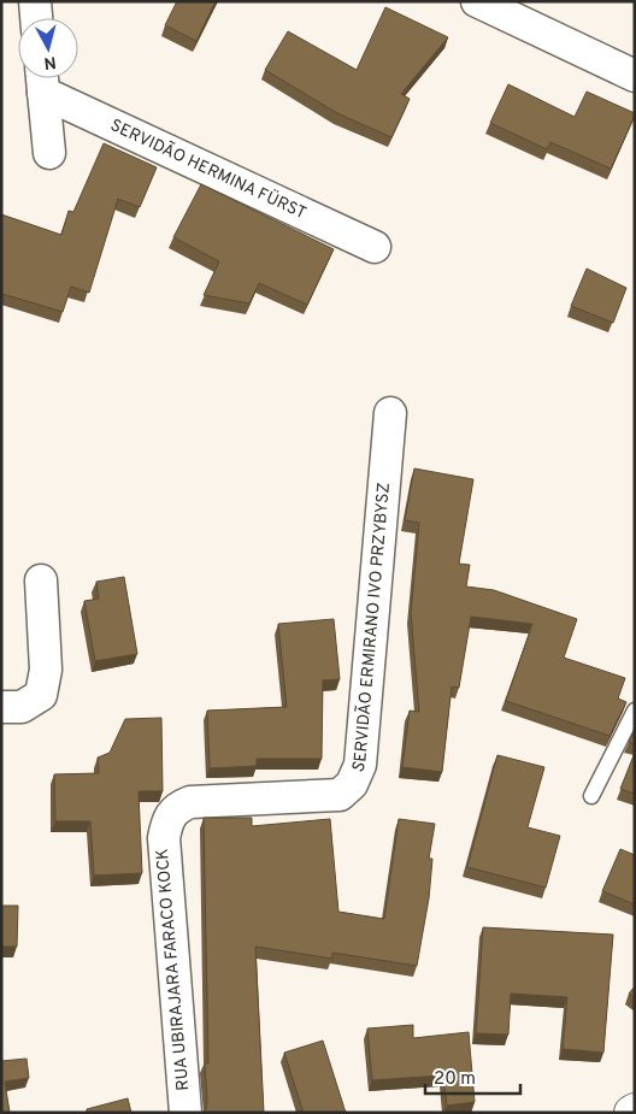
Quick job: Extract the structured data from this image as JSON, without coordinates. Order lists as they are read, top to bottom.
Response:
{
  "streets": {
    "street": ["SERVIDÃO HERMINA FÜRST", "SERVIDÃO ERMIRANO IVO PRZYBYSZ", "RUA UBIRAJARA FARACO KOCK"]
  },
  "crossings": [
    ["SERVIDÃO ERMIRANO IVO PRZYBYSZ", "RUA UBIRAJARA FARACO KOCK"]
  ],
  "scale_bar": "20 m",
  "north": "bottom"
}
